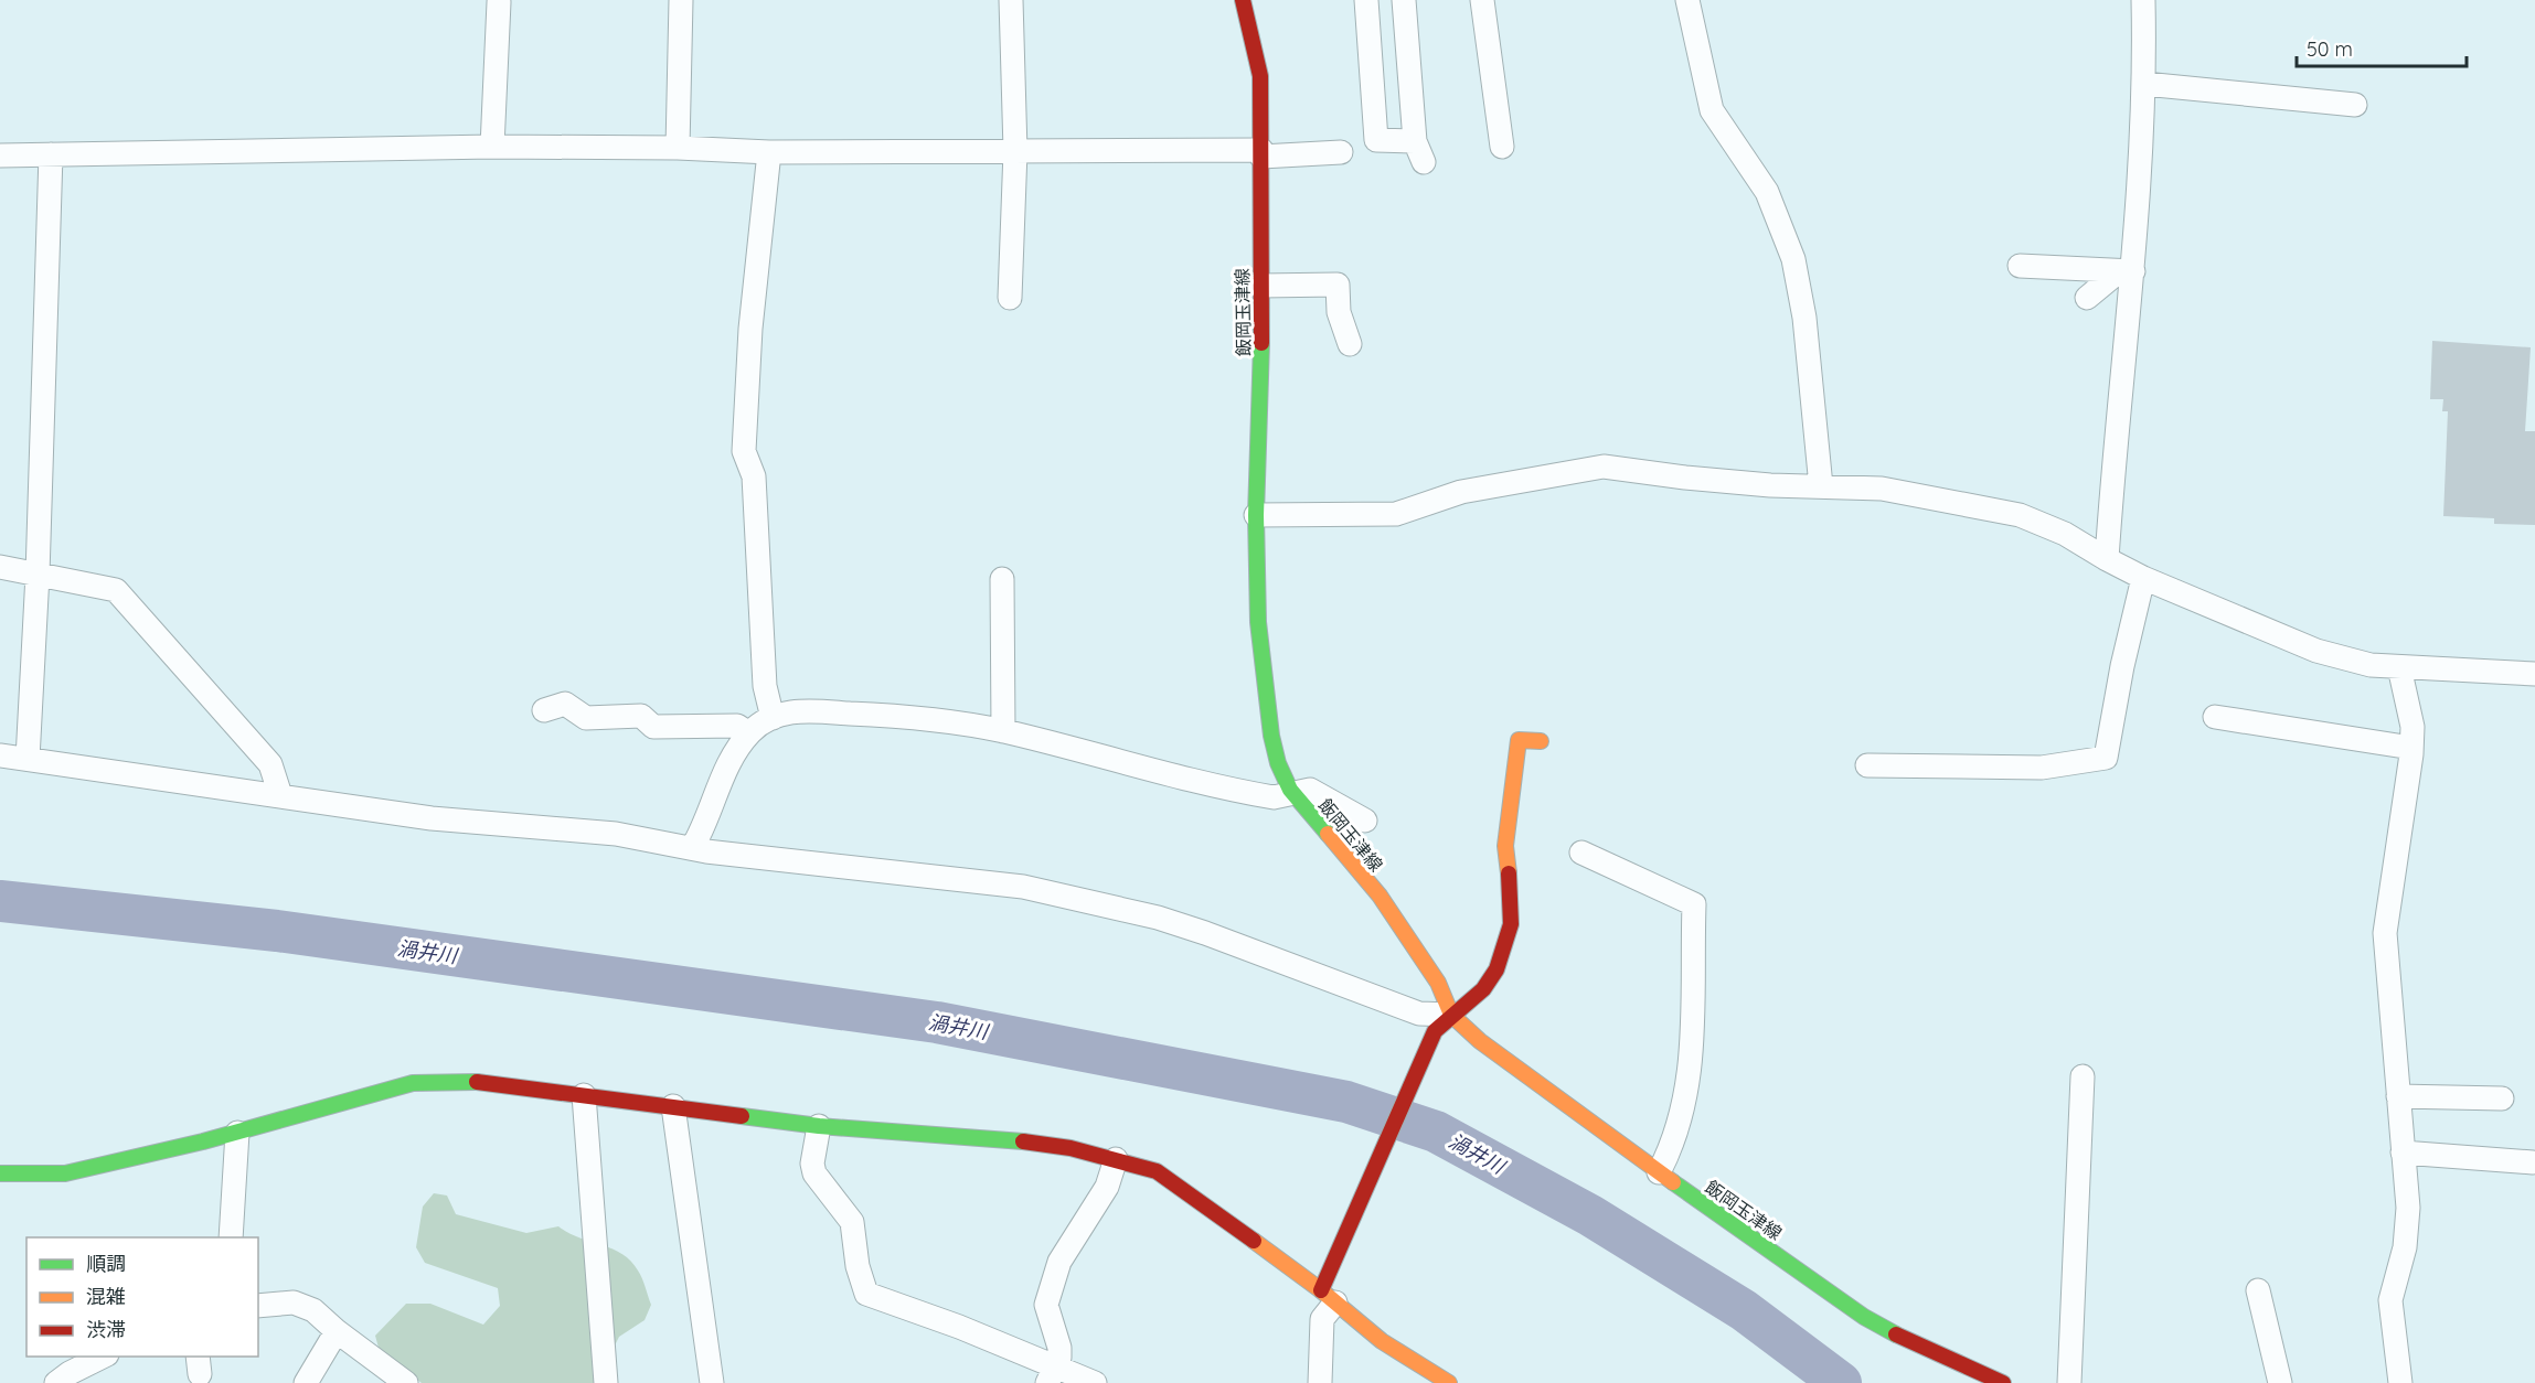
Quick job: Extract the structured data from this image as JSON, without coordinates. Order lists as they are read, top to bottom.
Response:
{
  "streets": {
    "street": ["飯岡玉津線"]
  },
  "water": ["渦井川"],
  "legend": ["順調", "混雑", "渋滞"],
  "scale_bar": "50 m"
}
